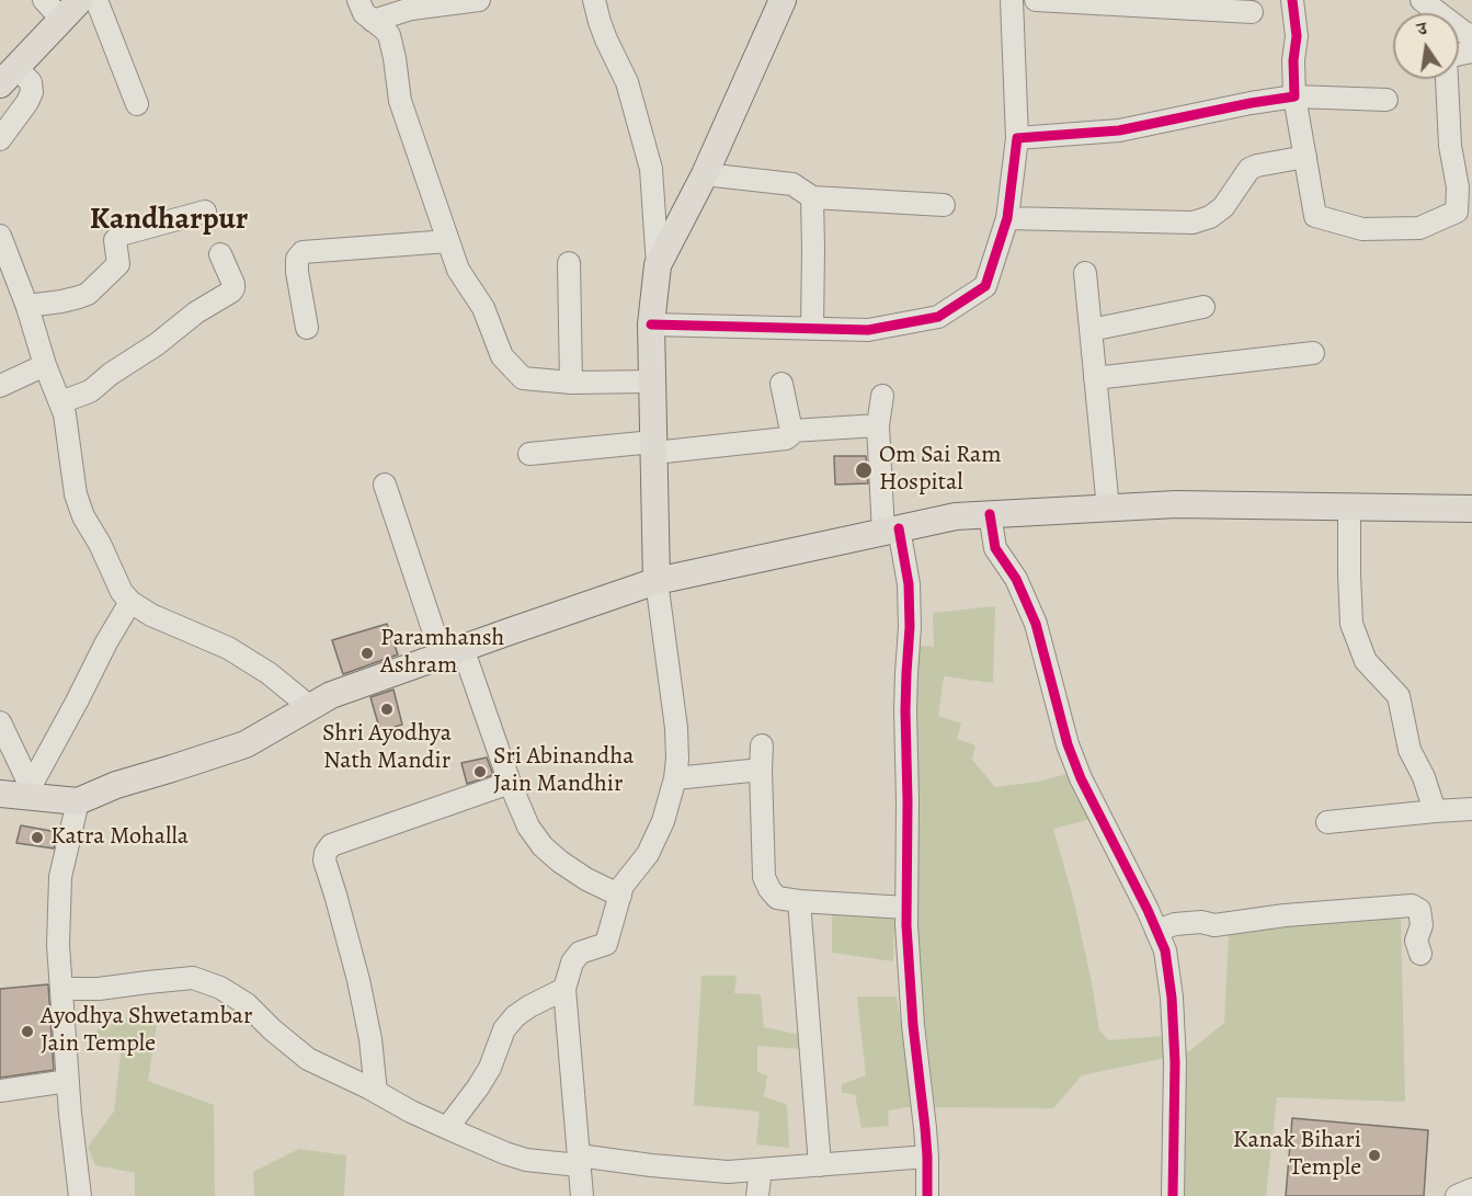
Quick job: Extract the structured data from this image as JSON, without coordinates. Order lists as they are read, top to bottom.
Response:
{
  "districts": ["Kandharpur"],
  "places": [
    "Om Sai Ram Hospital",
    "Paramhansh Ashram",
    "Shri Ayodhya Nath Mandir",
    "Sri Abinandha Jain Mandhir",
    "Katra Mohalla",
    "Ayodhya Shwetambar Jain Temple",
    "Kanak Bihari Temple"
  ],
  "north": "top"
}
